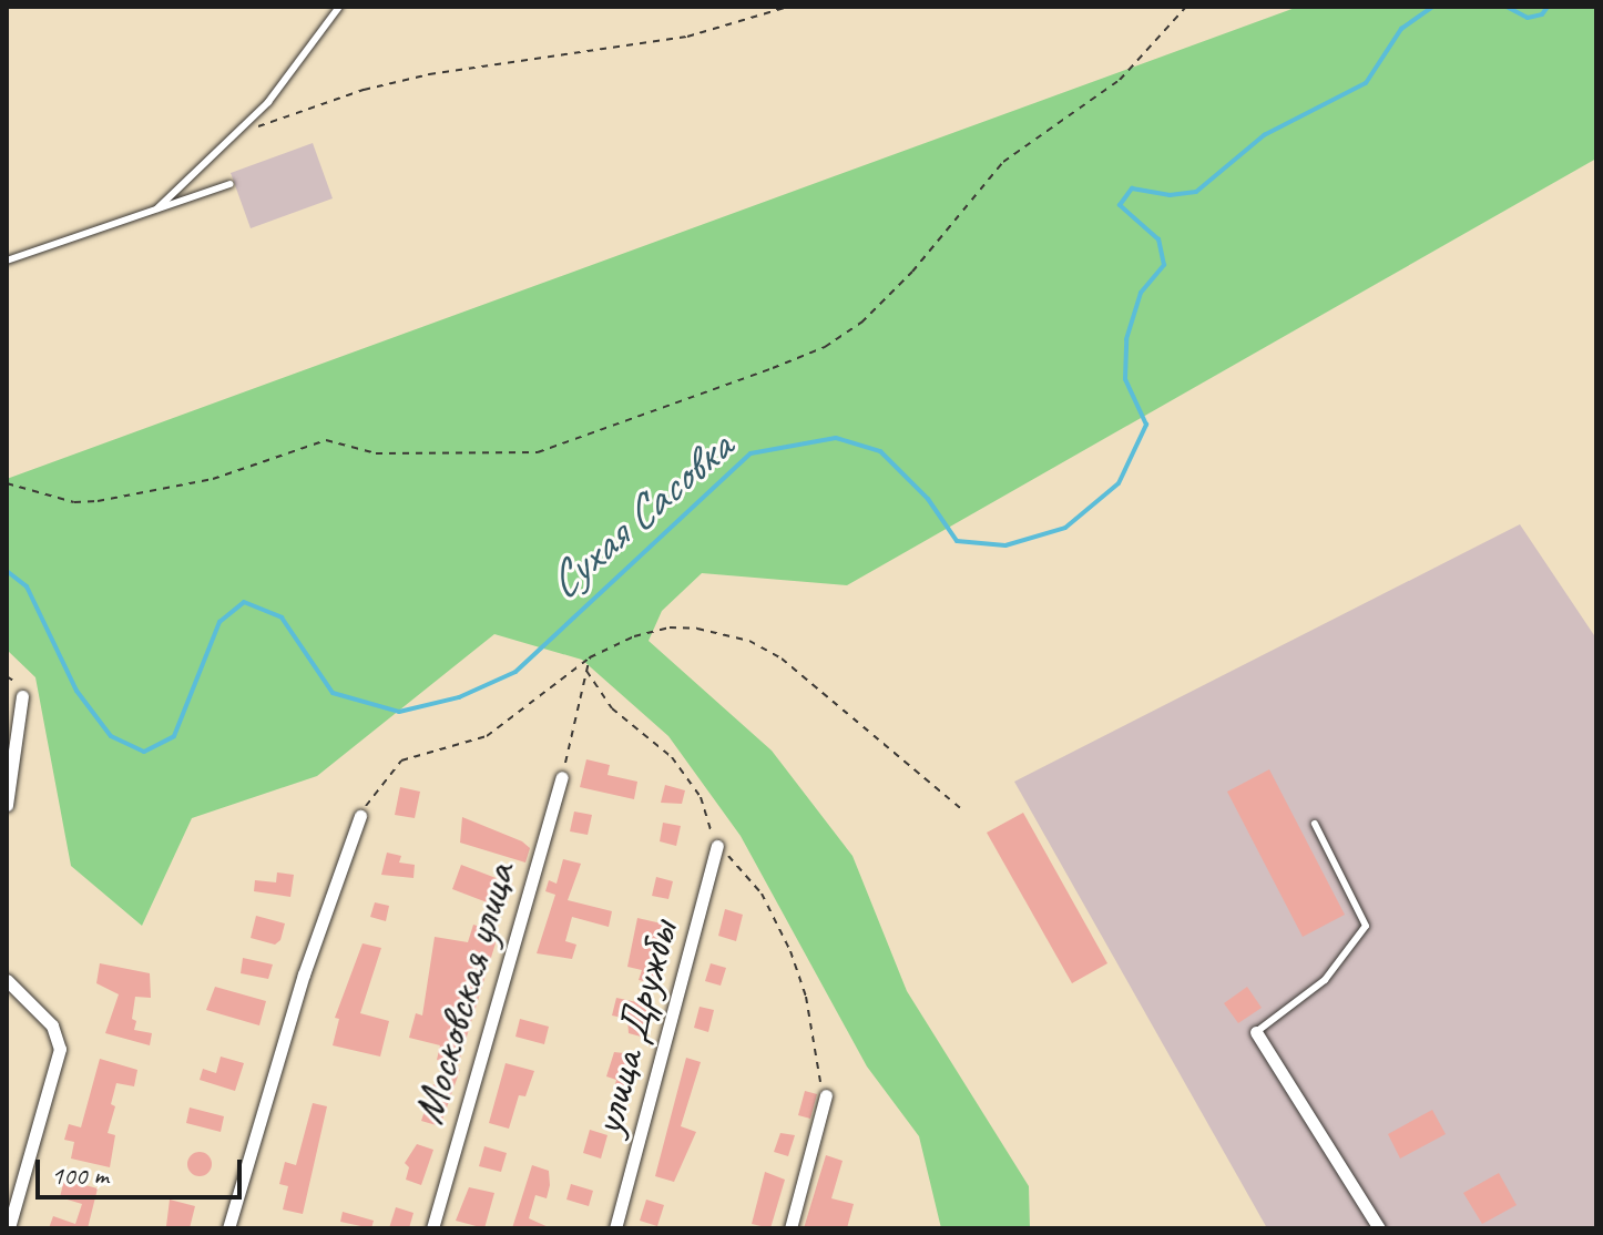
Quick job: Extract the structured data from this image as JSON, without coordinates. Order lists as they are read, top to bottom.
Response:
{
  "streets": {
    "street": ["Московская улица", "улица Дружбы"]
  },
  "water": ["Сухая Сасовка"],
  "scale_bar": "100 m"
}
